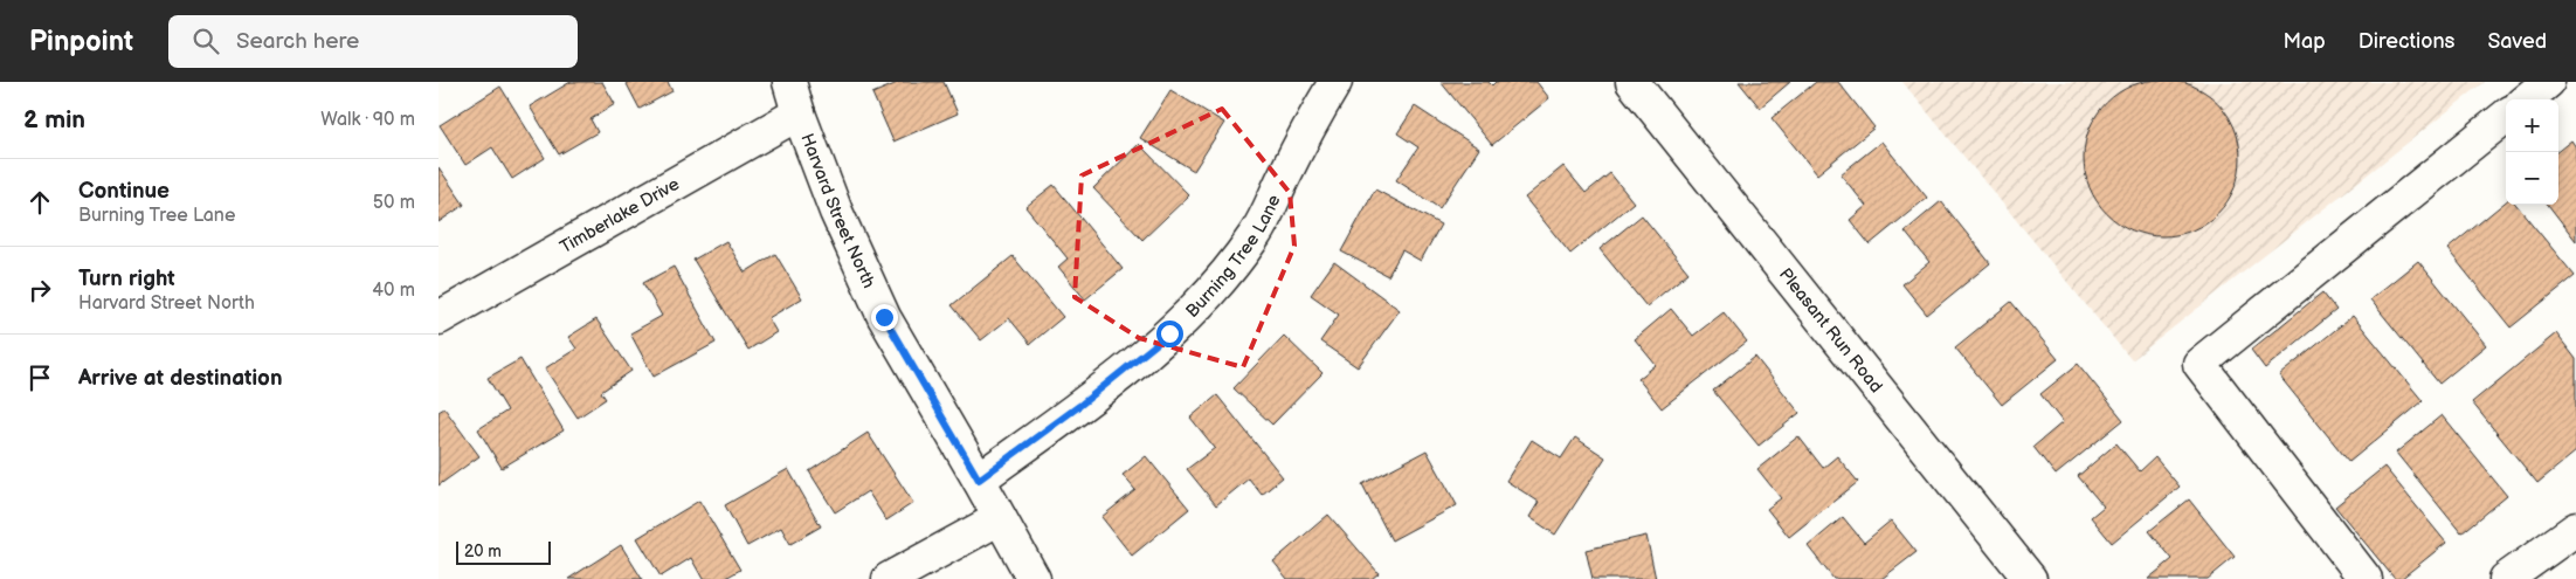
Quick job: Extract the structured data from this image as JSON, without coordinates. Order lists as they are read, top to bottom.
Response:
{
  "streets": {
    "street": [
      "Harvard Street North",
      "Timberlake Drive",
      "Burning Tree Lane",
      "Pleasant Run Road"
    ]
  },
  "crossings": [
    ["Harvard Street North", "Timberlake Drive"],
    ["Harvard Street North", "Burning Tree Lane"]
  ],
  "scale_bar": "20 m",
  "page": {
    "header": "Pinpoint",
    "search": "Search here",
    "nav": ["Map", "Directions", "Saved"],
    "heading": ["2 min", "Walk · 90 m"],
    "map_buttons": ["+", "−"],
    "list": [
      ["Continue", "Burning Tree Lane", "50 m"],
      ["Turn right", "Harvard Street North", "40 m"],
      "Arrive at destination"
    ],
    "scale": "20 m"
  }
}
